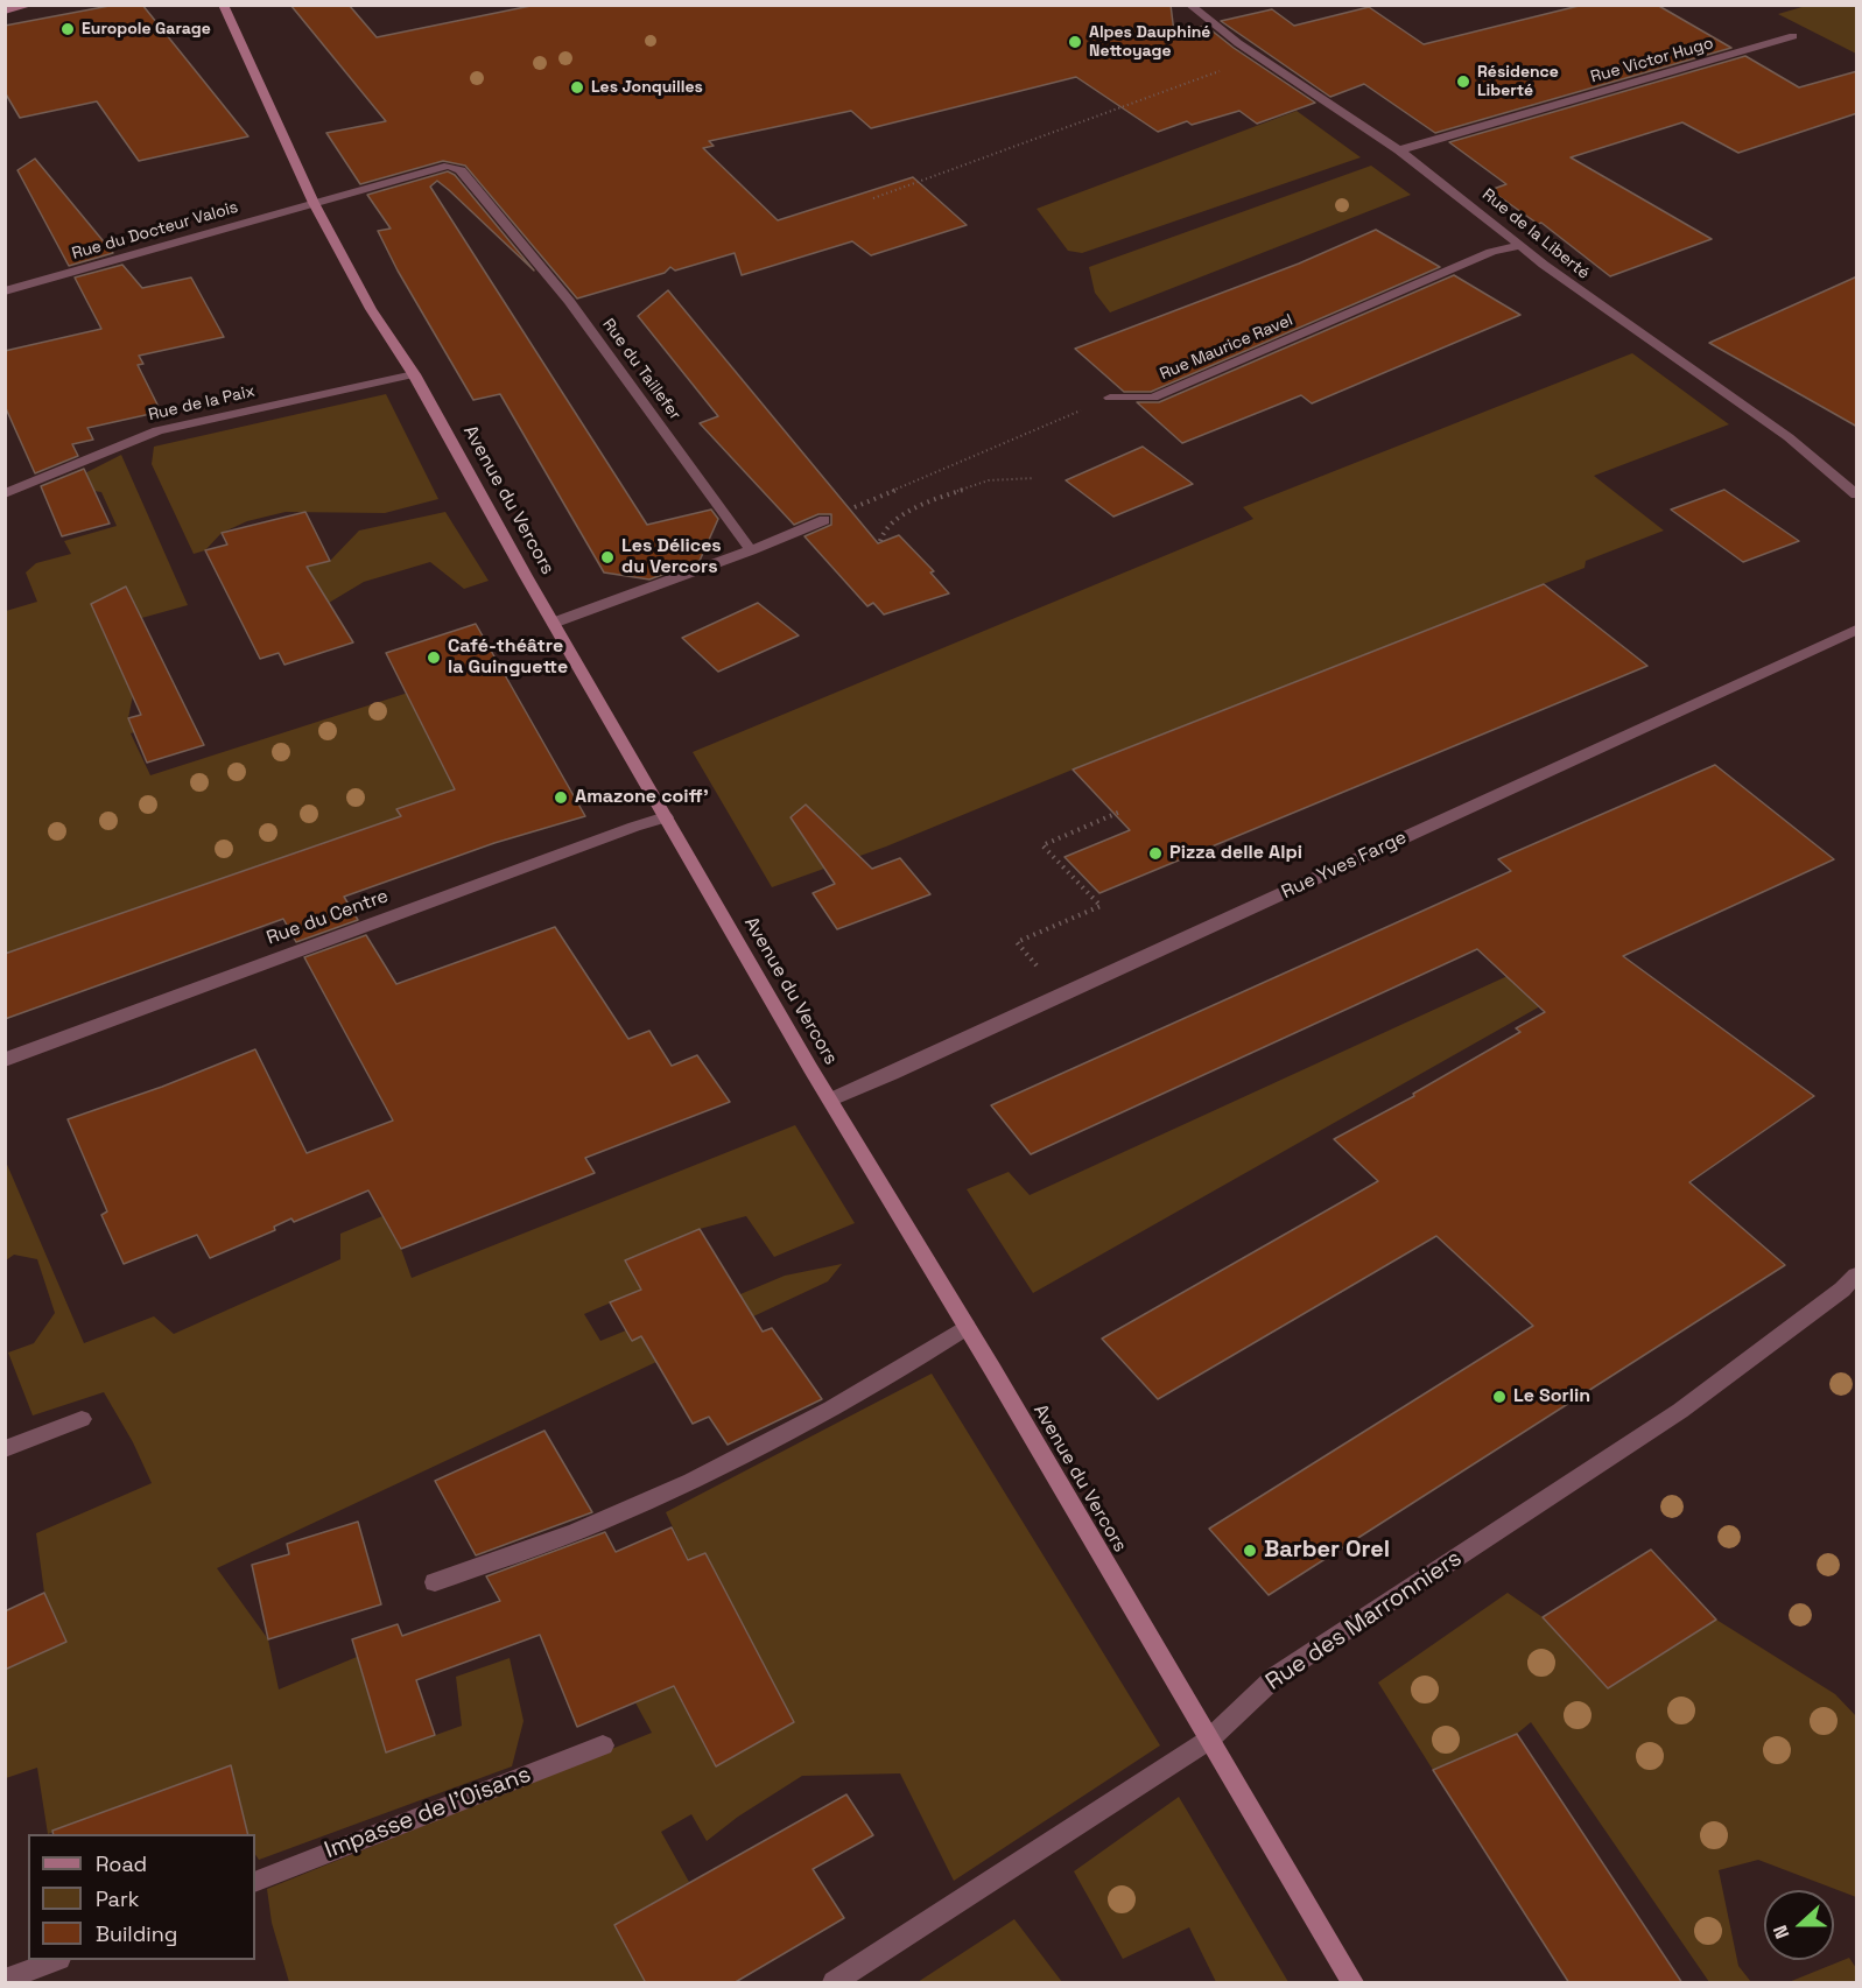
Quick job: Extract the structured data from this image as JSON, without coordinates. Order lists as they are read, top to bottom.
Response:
{
  "streets": {
    "street": [
      "Rue Victor Hugo",
      "Rue du Docteur Valois",
      "Rue de la Liberté",
      "Rue Maurice Ravel",
      "Rue du Taillefer",
      "Rue de la Paix",
      "Avenue du Vercors",
      "Rue Yves Farge",
      "Rue du Centre",
      "Rue des Marronniers",
      "Impasse de l'Oisans"
    ]
  },
  "crossings": [
    ["Rue Victor Hugo", "Rue de la Liberté"],
    ["Rue du Docteur Valois", "Rue du Taillefer"],
    ["Rue du Docteur Valois", "Avenue du Vercors"],
    ["Rue de la Liberté", "Rue Maurice Ravel"],
    ["Rue du Taillefer", "Avenue du Vercors"],
    ["Rue de la Paix", "Avenue du Vercors"],
    ["Avenue du Vercors", "Rue Yves Farge"],
    ["Avenue du Vercors", "Rue du Centre"],
    ["Avenue du Vercors", "Rue des Marronniers"]
  ],
  "places": [
    "Europole Garage",
    "Alpes Dauphiné Nettoyage",
    "Résidence Liberté",
    "Les Jonquilles",
    "Les Délices du Vercors",
    "Café-théâtre la Guinguette",
    "Amazone coiff'",
    "Pizza delle Alpi",
    "Le Sorlin",
    "Barber Orel"
  ],
  "legend": ["Road", "Park", "Building"],
  "north": "left"
}
